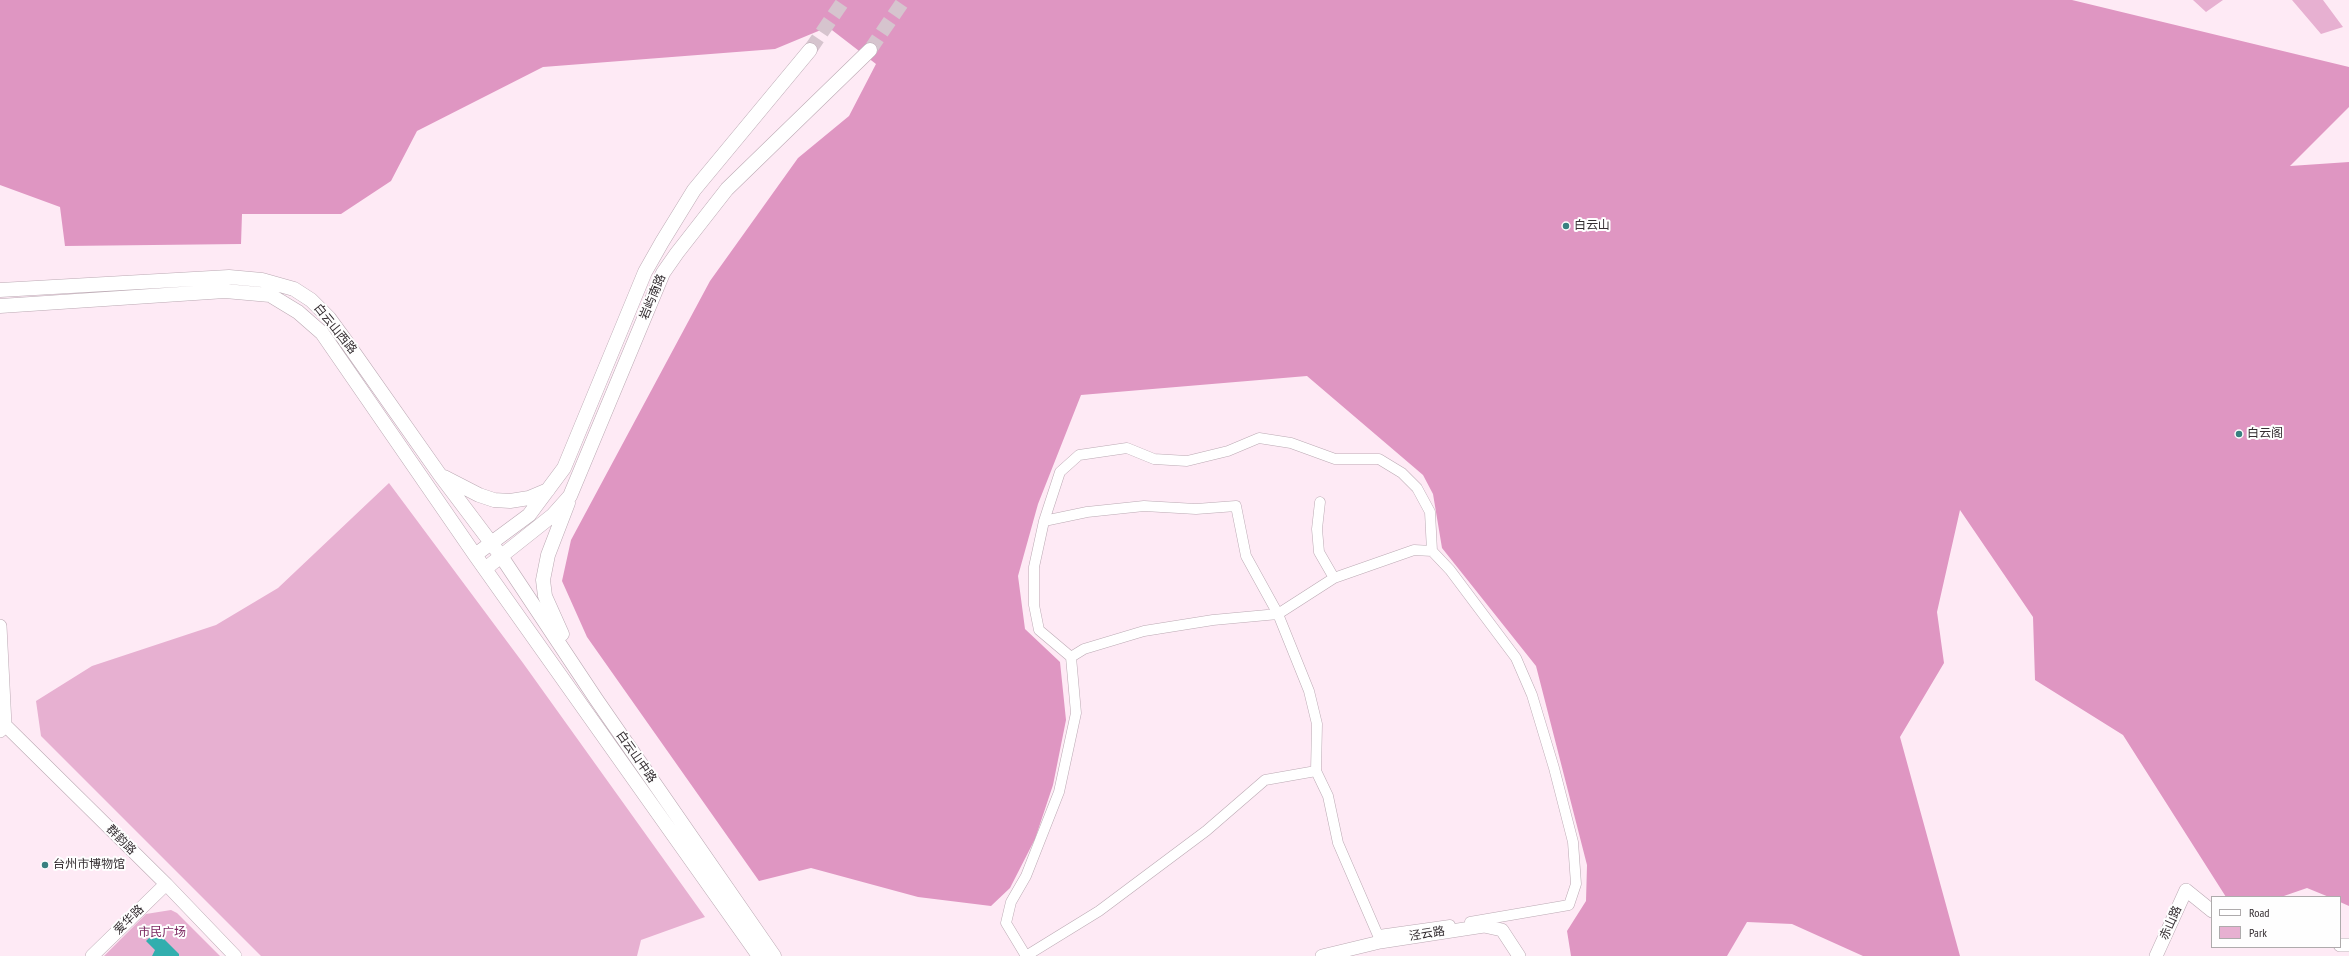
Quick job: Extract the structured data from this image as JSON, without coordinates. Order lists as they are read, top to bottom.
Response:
{
  "streets": {
    "main road": ["岩屿南路", "白云山西路", "白云山中路"],
    "street": [
      "群韵路",
      "爱华路",
      "赤山路",
      "泾云路"
    ]
  },
  "crossings": [
    ["岩屿南路", "白云山西路"],
    ["岩屿南路", "白云山中路"],
    ["白云山西路", "白云山中路"],
    ["群韵路", "爱华路"]
  ],
  "parks": ["市民广场"],
  "places": ["白云山", "白云阁", "台州市博物馆"],
  "legend": ["Road", "Park"]
}
